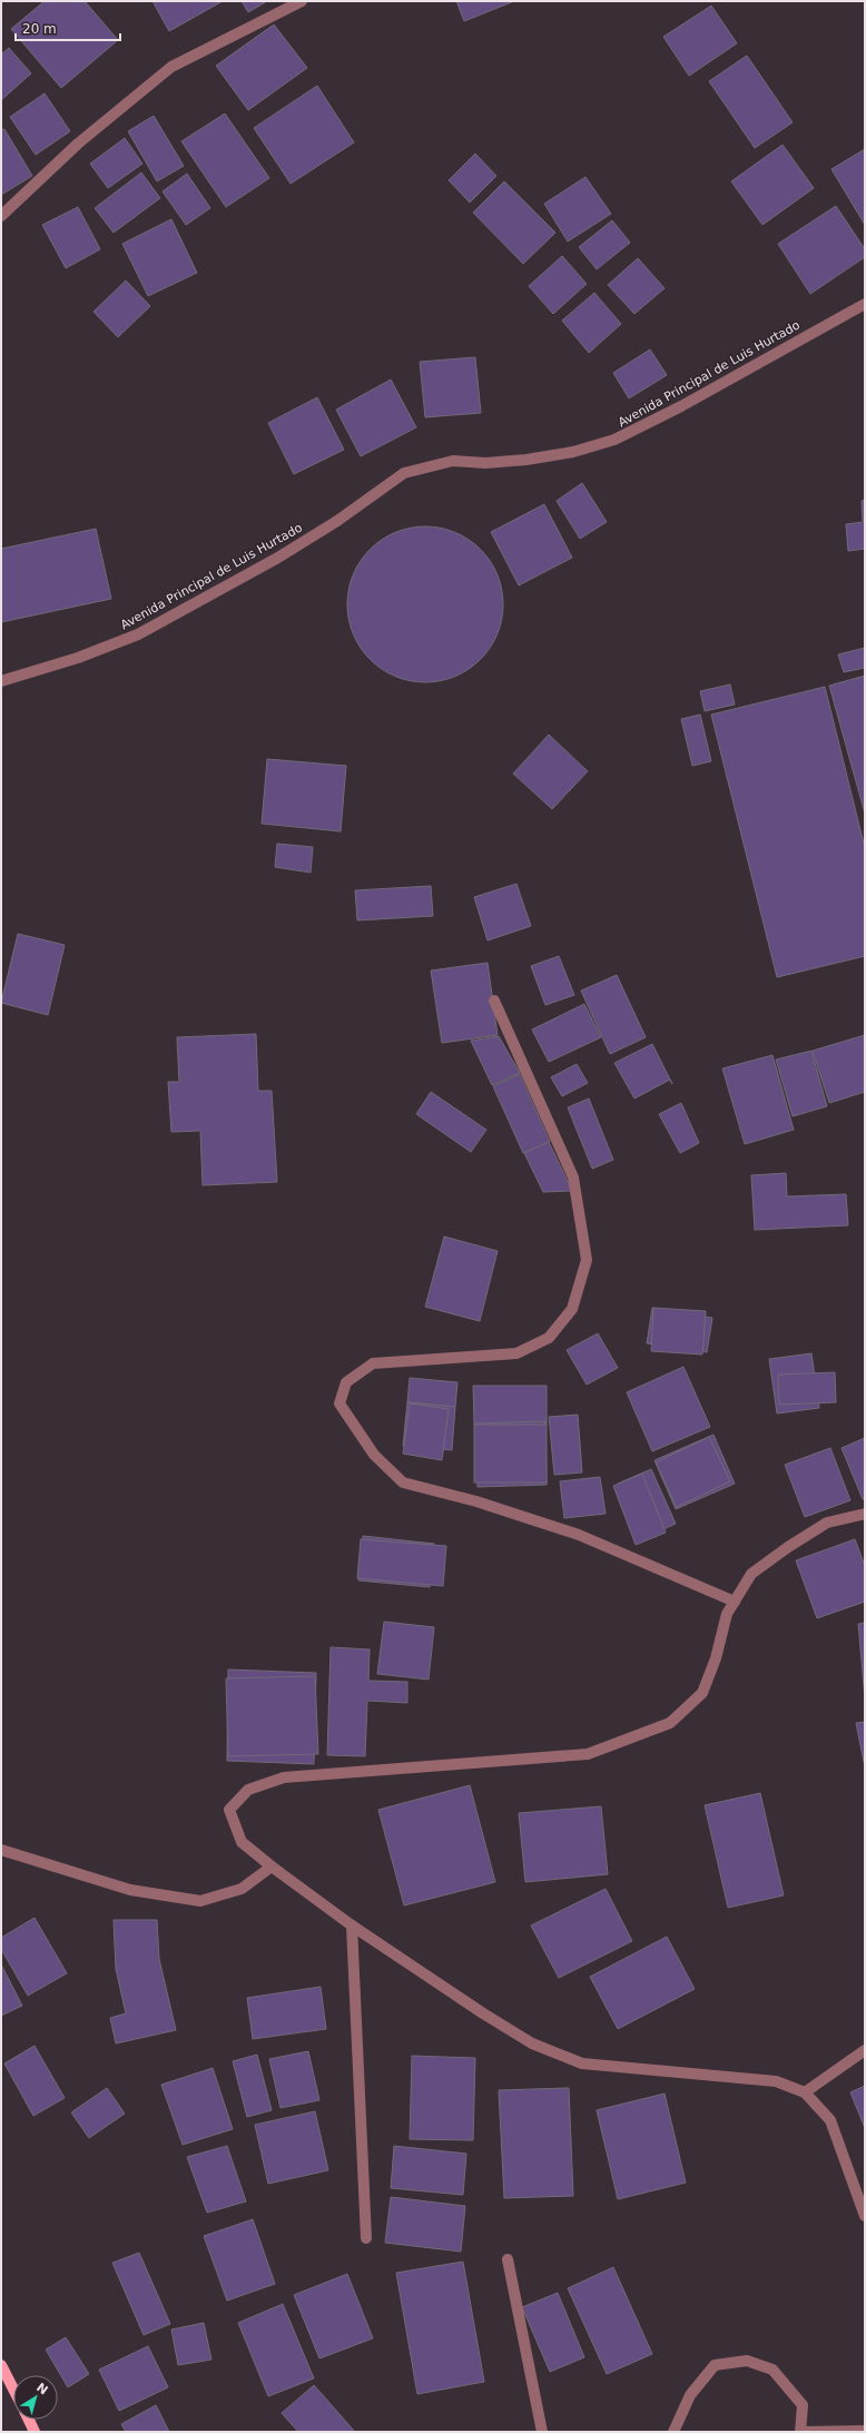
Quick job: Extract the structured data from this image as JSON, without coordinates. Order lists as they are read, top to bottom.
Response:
{
  "streets": {
    "street": ["Avenida Principal de Luis Hurtado"]
  },
  "scale_bar": "20 m",
  "north": "top right"
}
